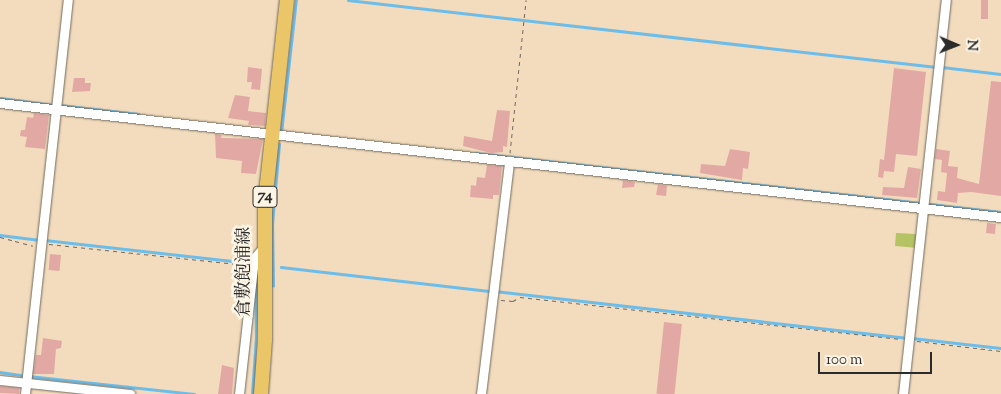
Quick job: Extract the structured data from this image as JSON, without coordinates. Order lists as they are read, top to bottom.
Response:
{
  "streets": {
    "main road": ["74", "倉敷飽浦線"]
  },
  "scale_bar": "100 m",
  "north": "right"
}
